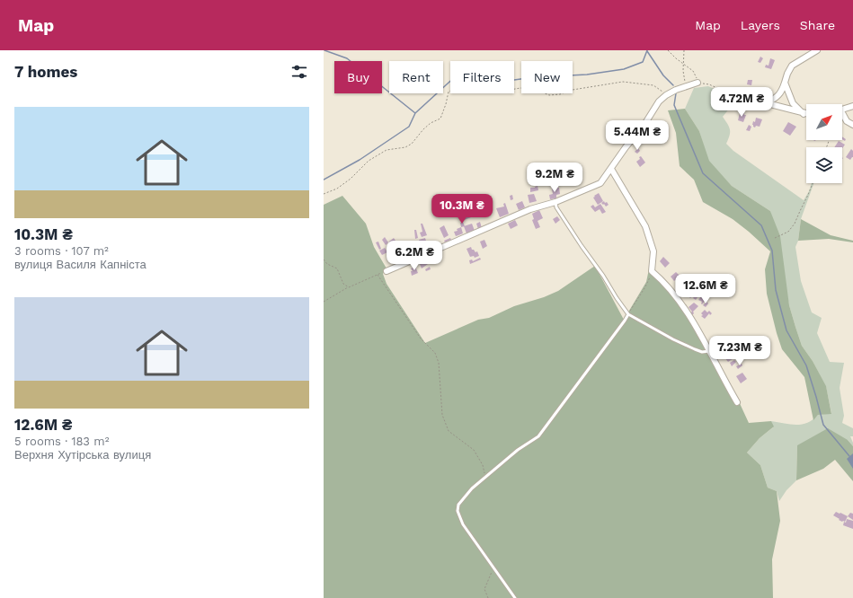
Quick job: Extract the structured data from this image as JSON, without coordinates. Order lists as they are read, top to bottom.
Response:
{
  "north": "top right",
  "page": {
    "header": "Map",
    "nav": ["Map", "Layers", "Share"],
    "heading": "7 homes",
    "chip": [
      "Buy",
      "Rent",
      "Filters",
      "New"
    ],
    "price": [
      "4.72M ₴",
      "5.44M ₴",
      "9.2M ₴",
      "10.3M ₴",
      "6.2M ₴",
      "12.6M ₴",
      "7.23M ₴"
    ],
    "list": [
      {
        "name": "10.3M ₴",
        "note": "3 rooms · 107 m² · вулиця Василя Капніста"
      },
      {
        "name": "12.6M ₴",
        "note": "5 rooms · 183 m² · Верхня Хутірська вулиця"
      }
    ]
  }
}
